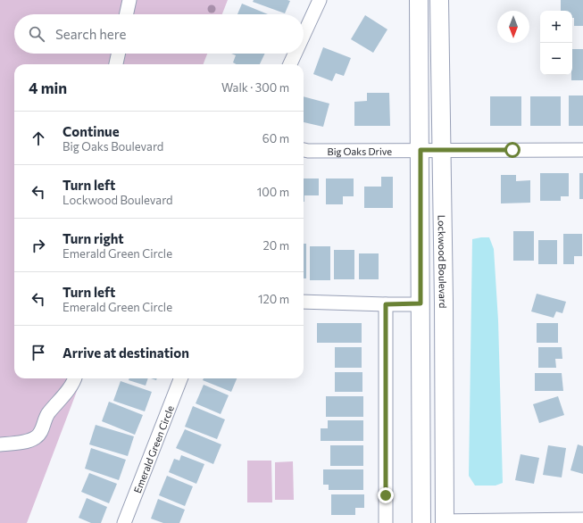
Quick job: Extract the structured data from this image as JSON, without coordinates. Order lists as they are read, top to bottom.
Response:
{
  "streets": {
    "main road": ["Lockwood Boulevard"],
    "street": ["Big Oaks Drive", "Emerald Green Circle"]
  },
  "crossings": [
    ["Big Oaks Drive", "Lockwood Boulevard"]
  ],
  "north": "bottom",
  "page": {
    "map_buttons": ["+", "−"],
    "search": "Search here",
    "heading": ["4 min", "Walk · 300 m"],
    "list": [
      ["Continue", "Big Oaks Boulevard", "60 m"],
      ["Turn left", "Lockwood Boulevard", "100 m"],
      ["Turn right", "Emerald Green Circle", "20 m"],
      ["Turn left", "Emerald Green Circle", "120 m"],
      "Arrive at destination"
    ]
  }
}
